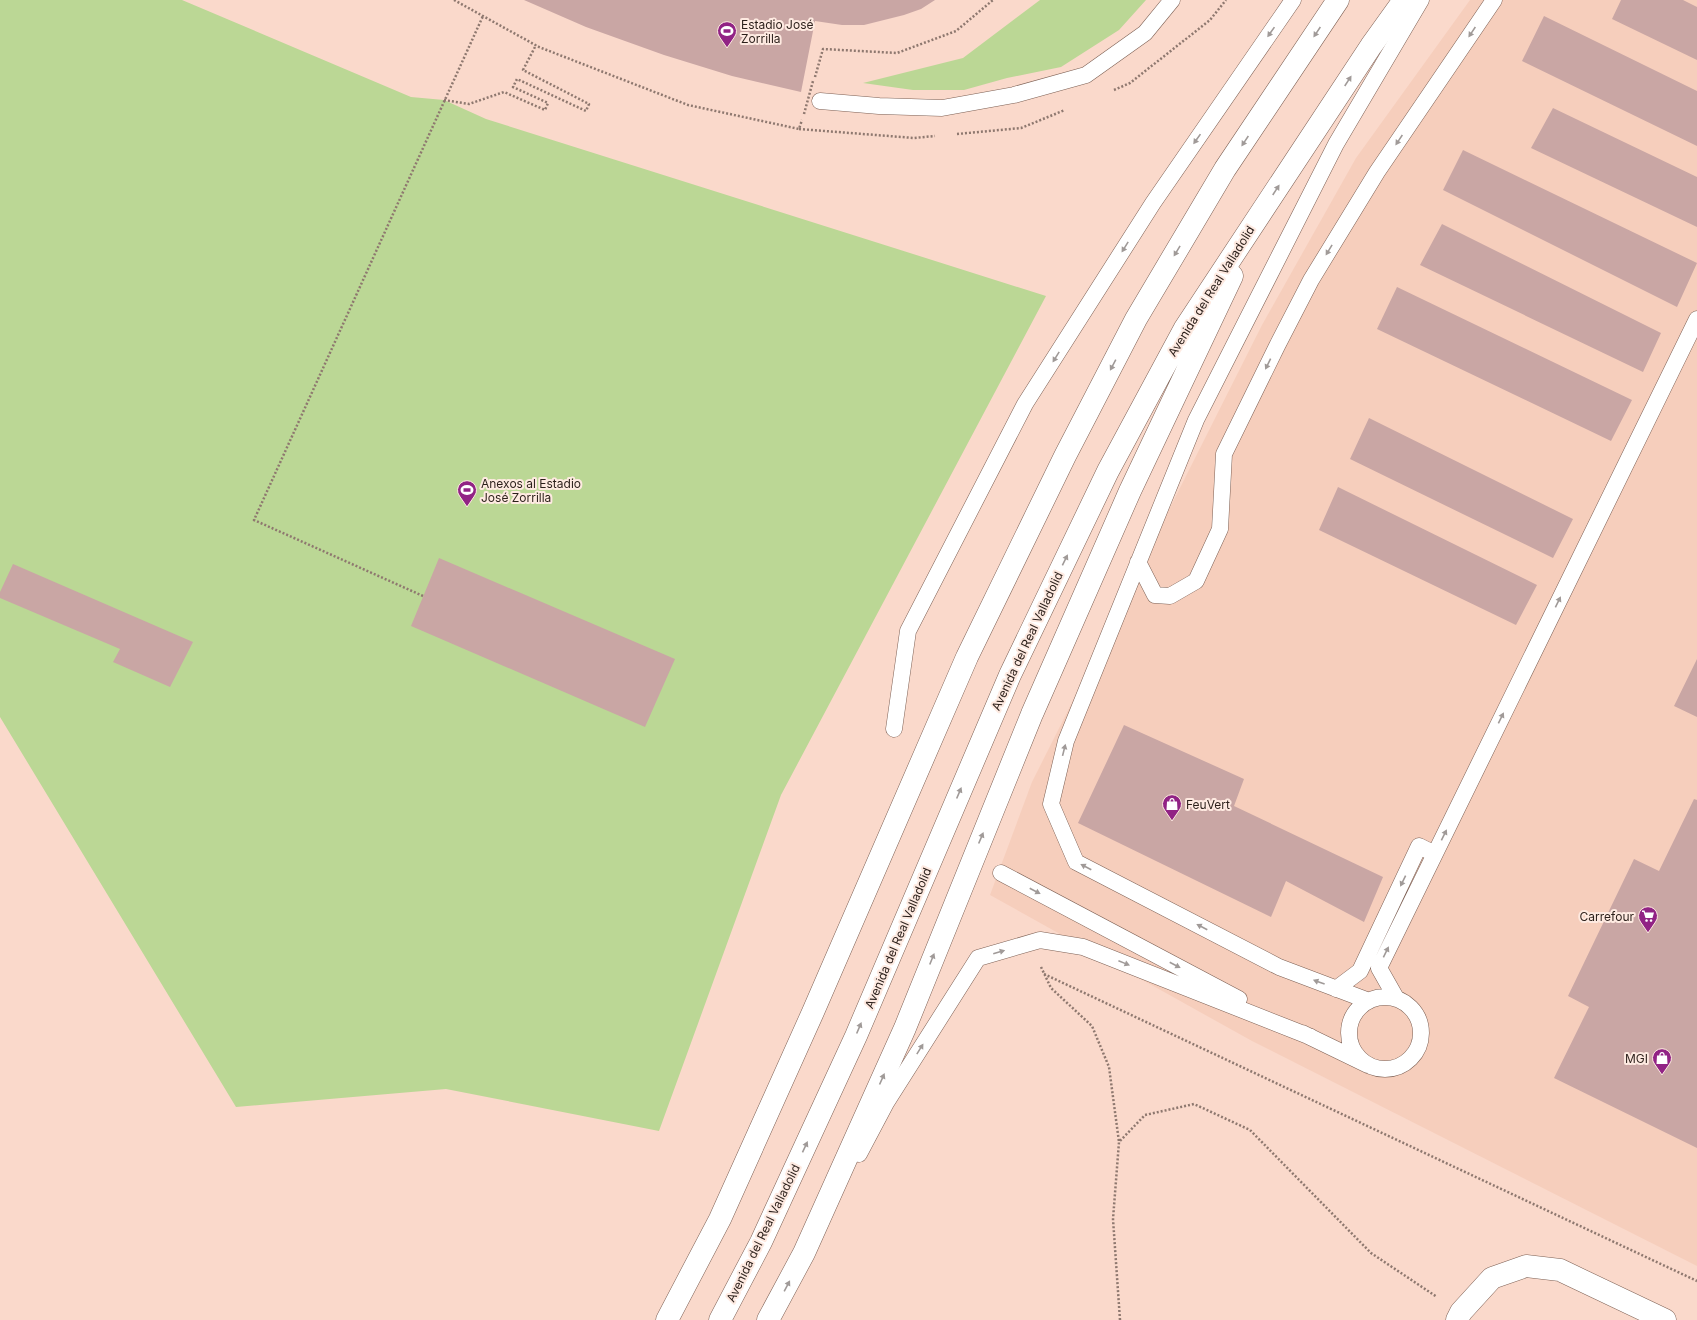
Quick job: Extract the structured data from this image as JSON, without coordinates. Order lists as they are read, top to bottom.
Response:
{
  "streets": {
    "main road": ["Avenida del Real Valladolid"]
  },
  "places": {
    "sports": ["Estadio José Zorrilla", "Anexos al Estadio José Zorrilla"],
    "shop": ["FeuVert", "MGI"],
    "supermarket": ["Carrefour"]
  }
}
